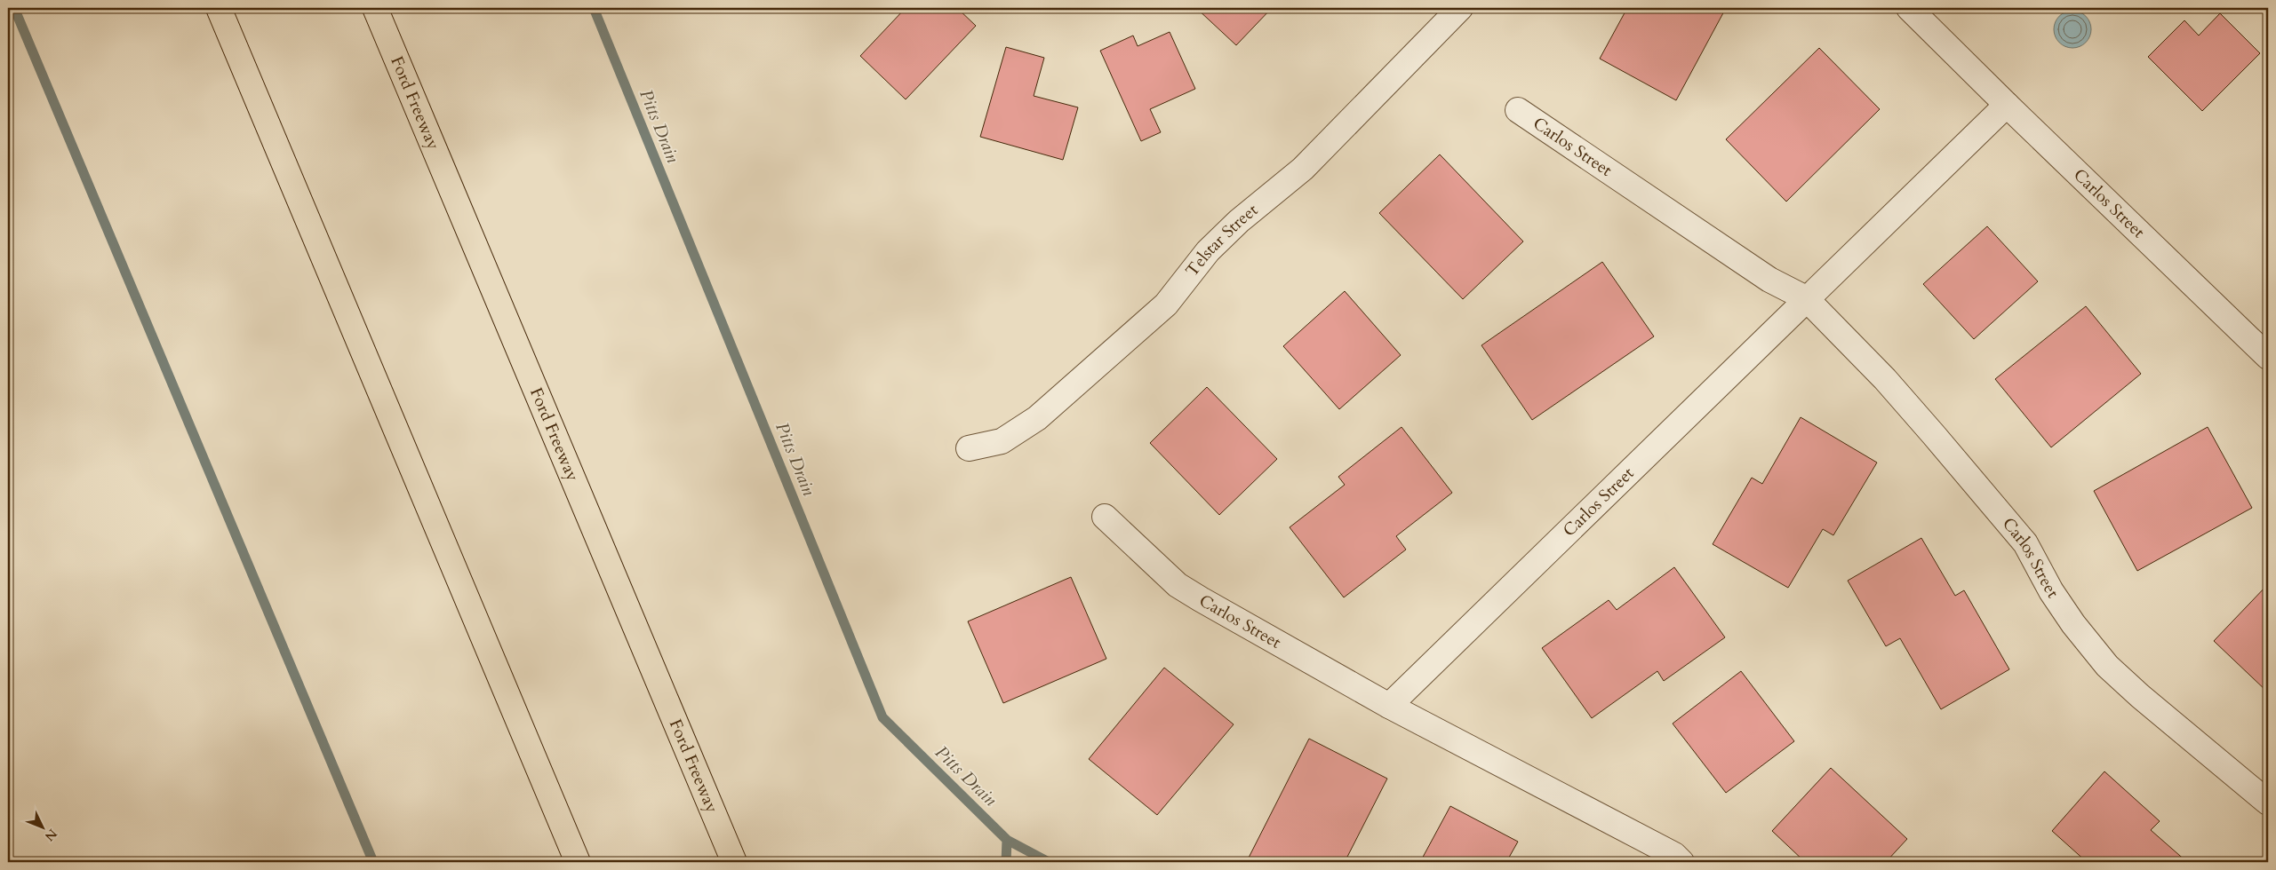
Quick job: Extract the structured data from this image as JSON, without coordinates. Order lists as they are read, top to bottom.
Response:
{
  "streets": {
    "highway": ["Ford Freeway"],
    "street": ["Carlos Street", "Telstar Street"]
  },
  "water": ["Pitts Drain"],
  "north": "bottom right"
}
